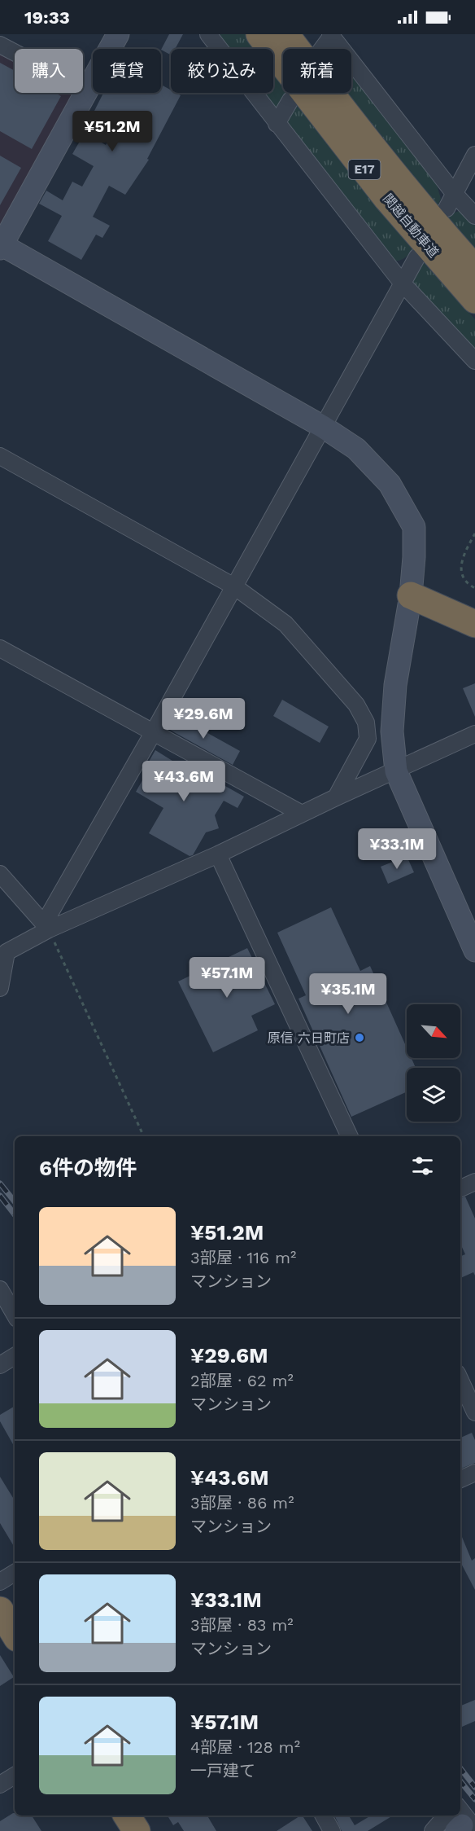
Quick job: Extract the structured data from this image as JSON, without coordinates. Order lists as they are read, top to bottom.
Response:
{
  "streets": {
    "highway": ["E17", "関越自動車道"]
  },
  "places": ["原信 六日町店"],
  "north": "bottom right",
  "page": {
    "status": "19:33",
    "chip": [
      "購入",
      "賃貸",
      "絞り込み",
      "新着"
    ],
    "price": [
      "¥51.2M",
      "¥29.6M",
      "¥43.6M",
      "¥33.1M",
      "¥57.1M",
      "¥35.1M"
    ],
    "heading": "6件の物件",
    "list": [
      {
        "name": "¥51.2M",
        "note": "3部屋 · 116 m² · マンション"
      },
      {
        "name": "¥29.6M",
        "note": "2部屋 · 62 m² · マンション"
      },
      {
        "name": "¥43.6M",
        "note": "3部屋 · 86 m² · マンション"
      },
      {
        "name": "¥33.1M",
        "note": "3部屋 · 83 m² · マンション"
      },
      {
        "name": "¥57.1M",
        "note": "4部屋 · 128 m² · 一戸建て"
      }
    ]
  }
}
